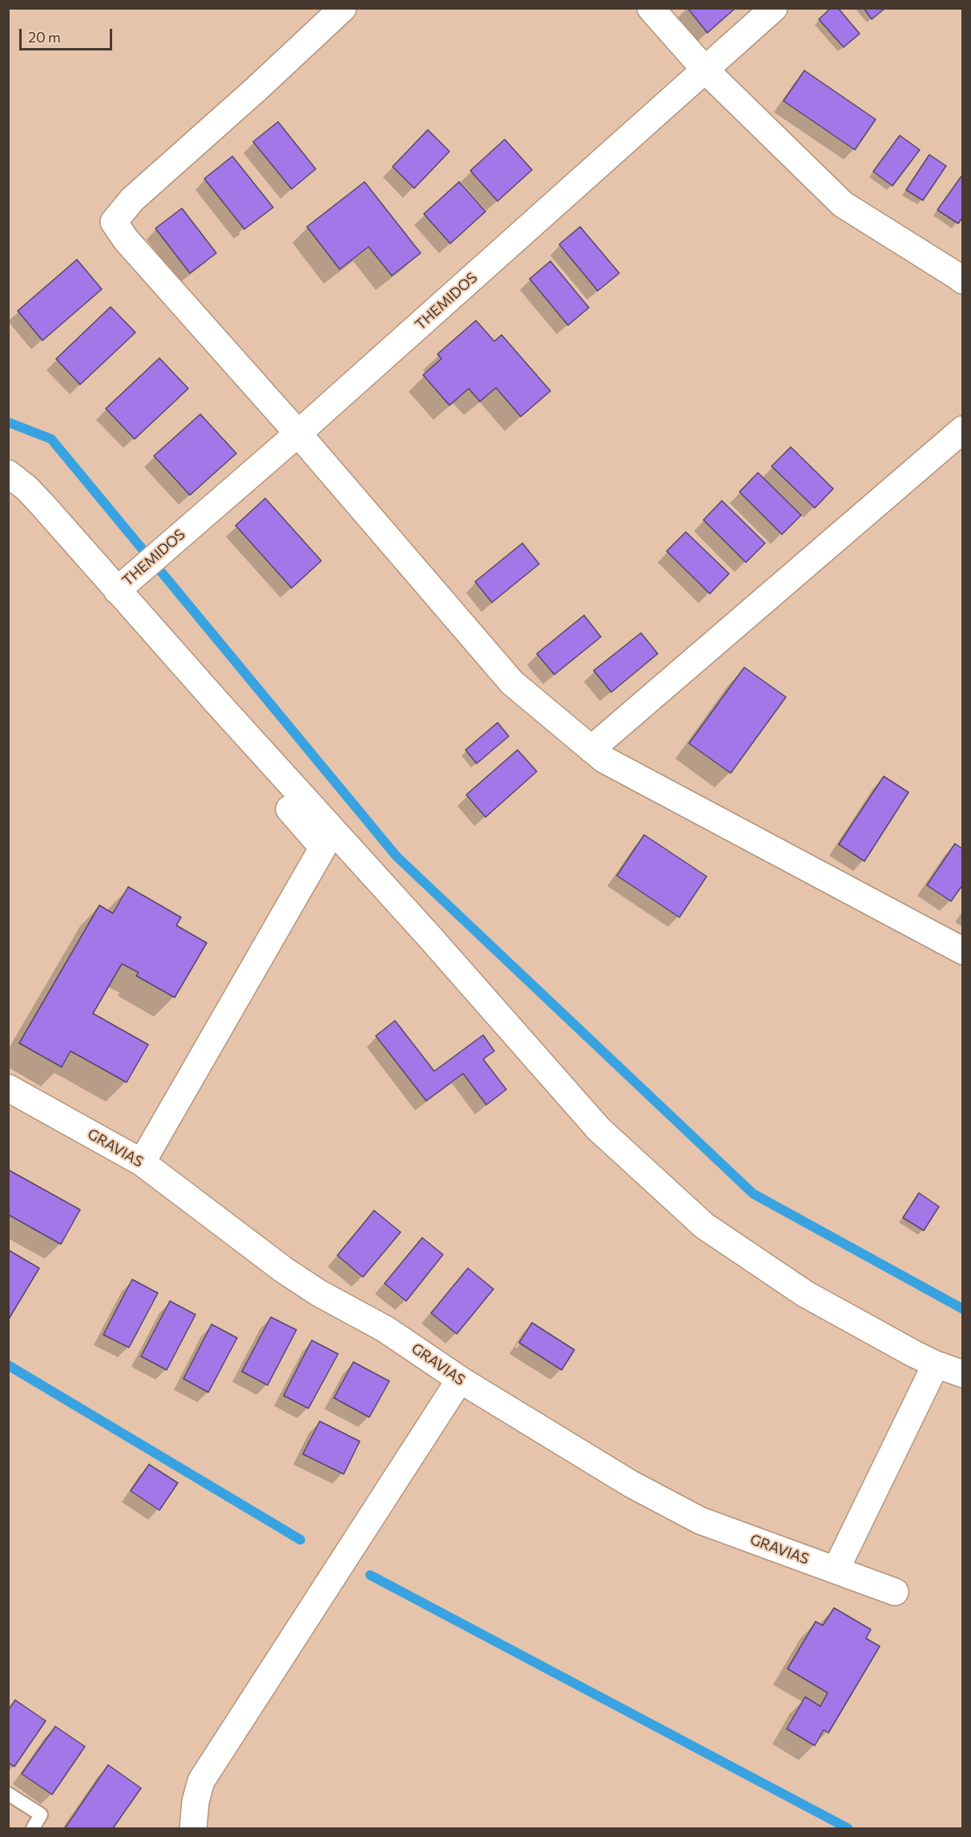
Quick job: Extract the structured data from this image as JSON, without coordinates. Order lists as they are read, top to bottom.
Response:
{
  "streets": {
    "street": ["THEMIDOS", "GRAVIAS"]
  },
  "scale_bar": "20 m"
}
